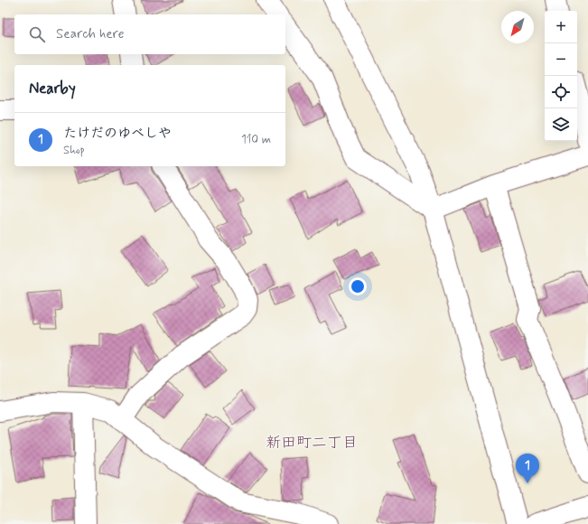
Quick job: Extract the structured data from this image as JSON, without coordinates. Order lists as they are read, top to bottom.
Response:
{
  "districts": ["新田町二丁目"],
  "north": "bottom left",
  "page": {
    "map_buttons": ["+", "−"],
    "search": "Search here",
    "heading": "Nearby",
    "list": [
      {
        "mark": "1",
        "name": "たけだのゆべしや",
        "note": "Shop",
        "value": "110 m"
      }
    ],
    "pins": "1"
  }
}
